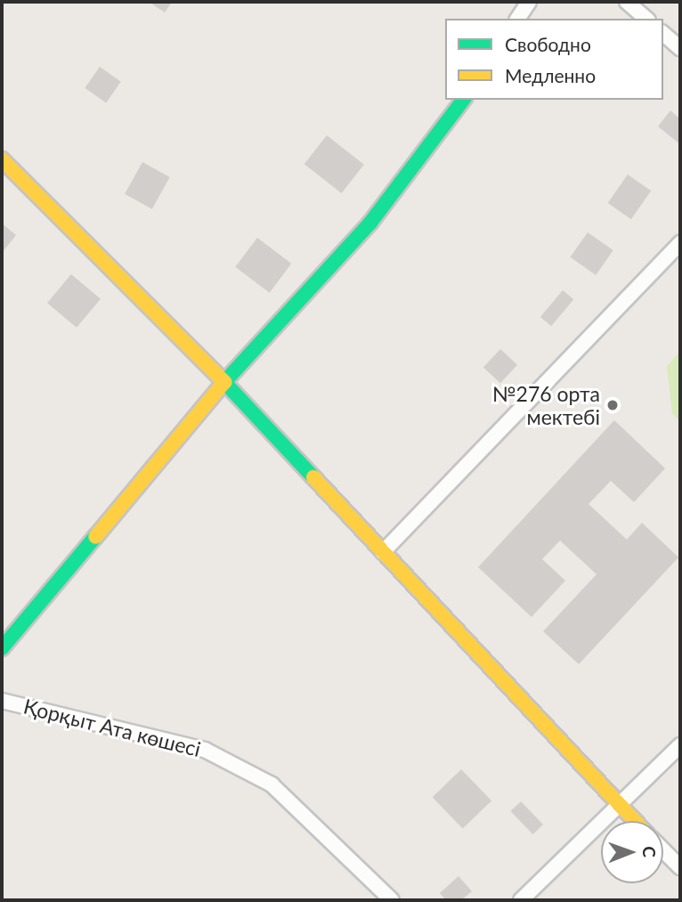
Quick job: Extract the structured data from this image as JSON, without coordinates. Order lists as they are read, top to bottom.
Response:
{
  "streets": {
    "street": ["Қорқыт Ата көшесі"]
  },
  "places": ["№276 орта мектебі"],
  "legend": ["Свободно", "Медленно"],
  "north": "right"
}
